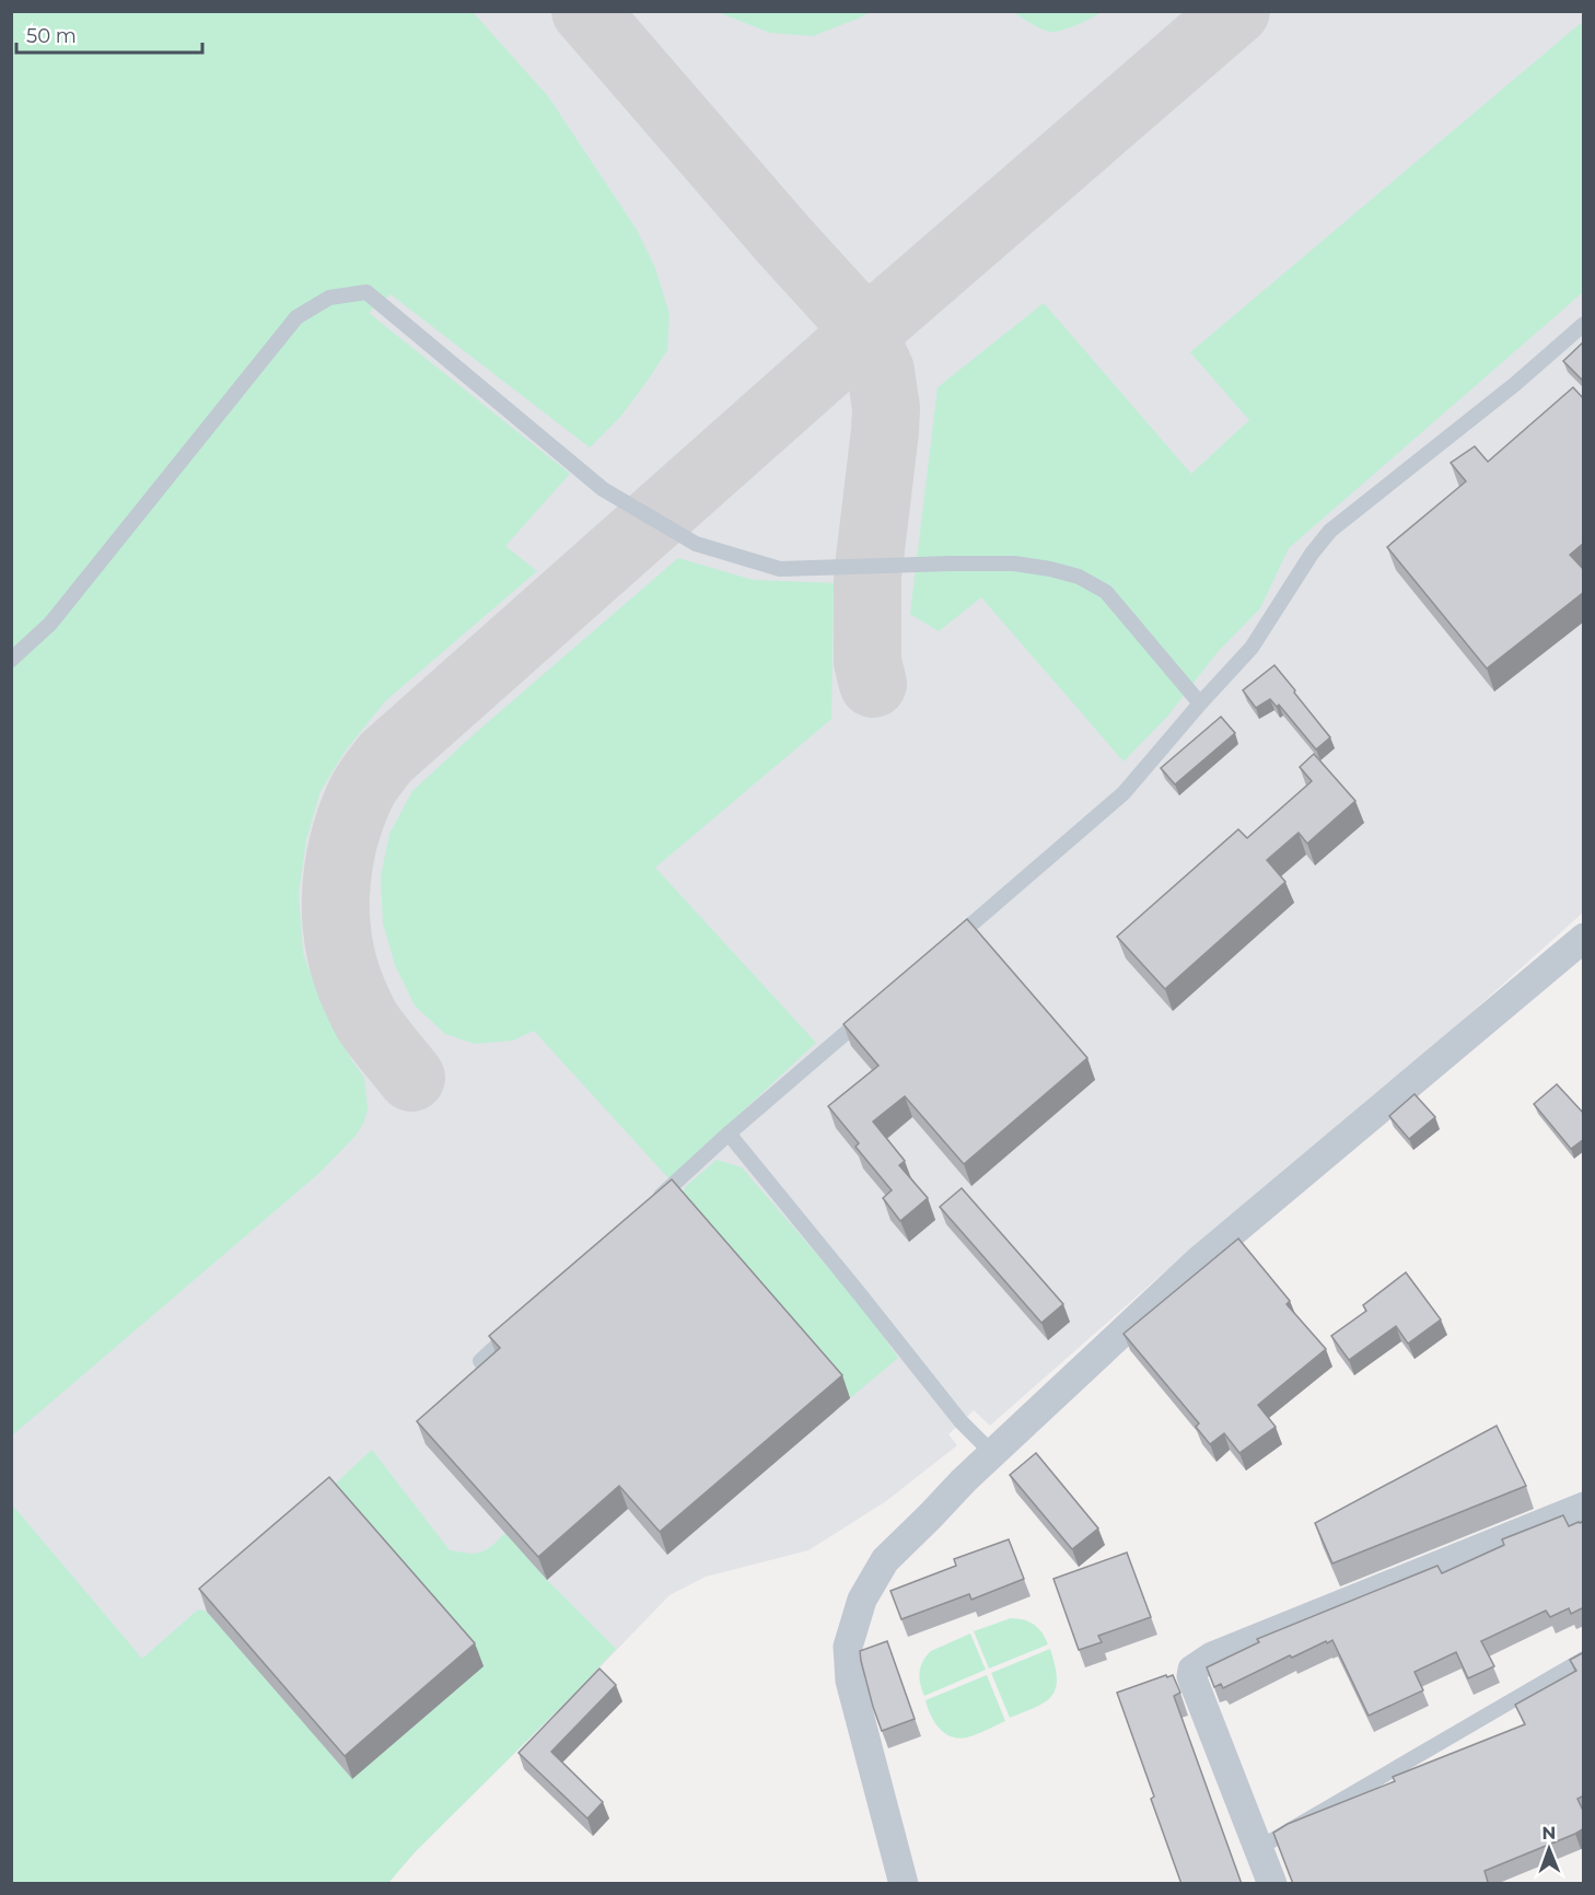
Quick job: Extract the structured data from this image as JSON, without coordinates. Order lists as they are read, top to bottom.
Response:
{
  "scale_bar": "50 m",
  "north": "top"
}
